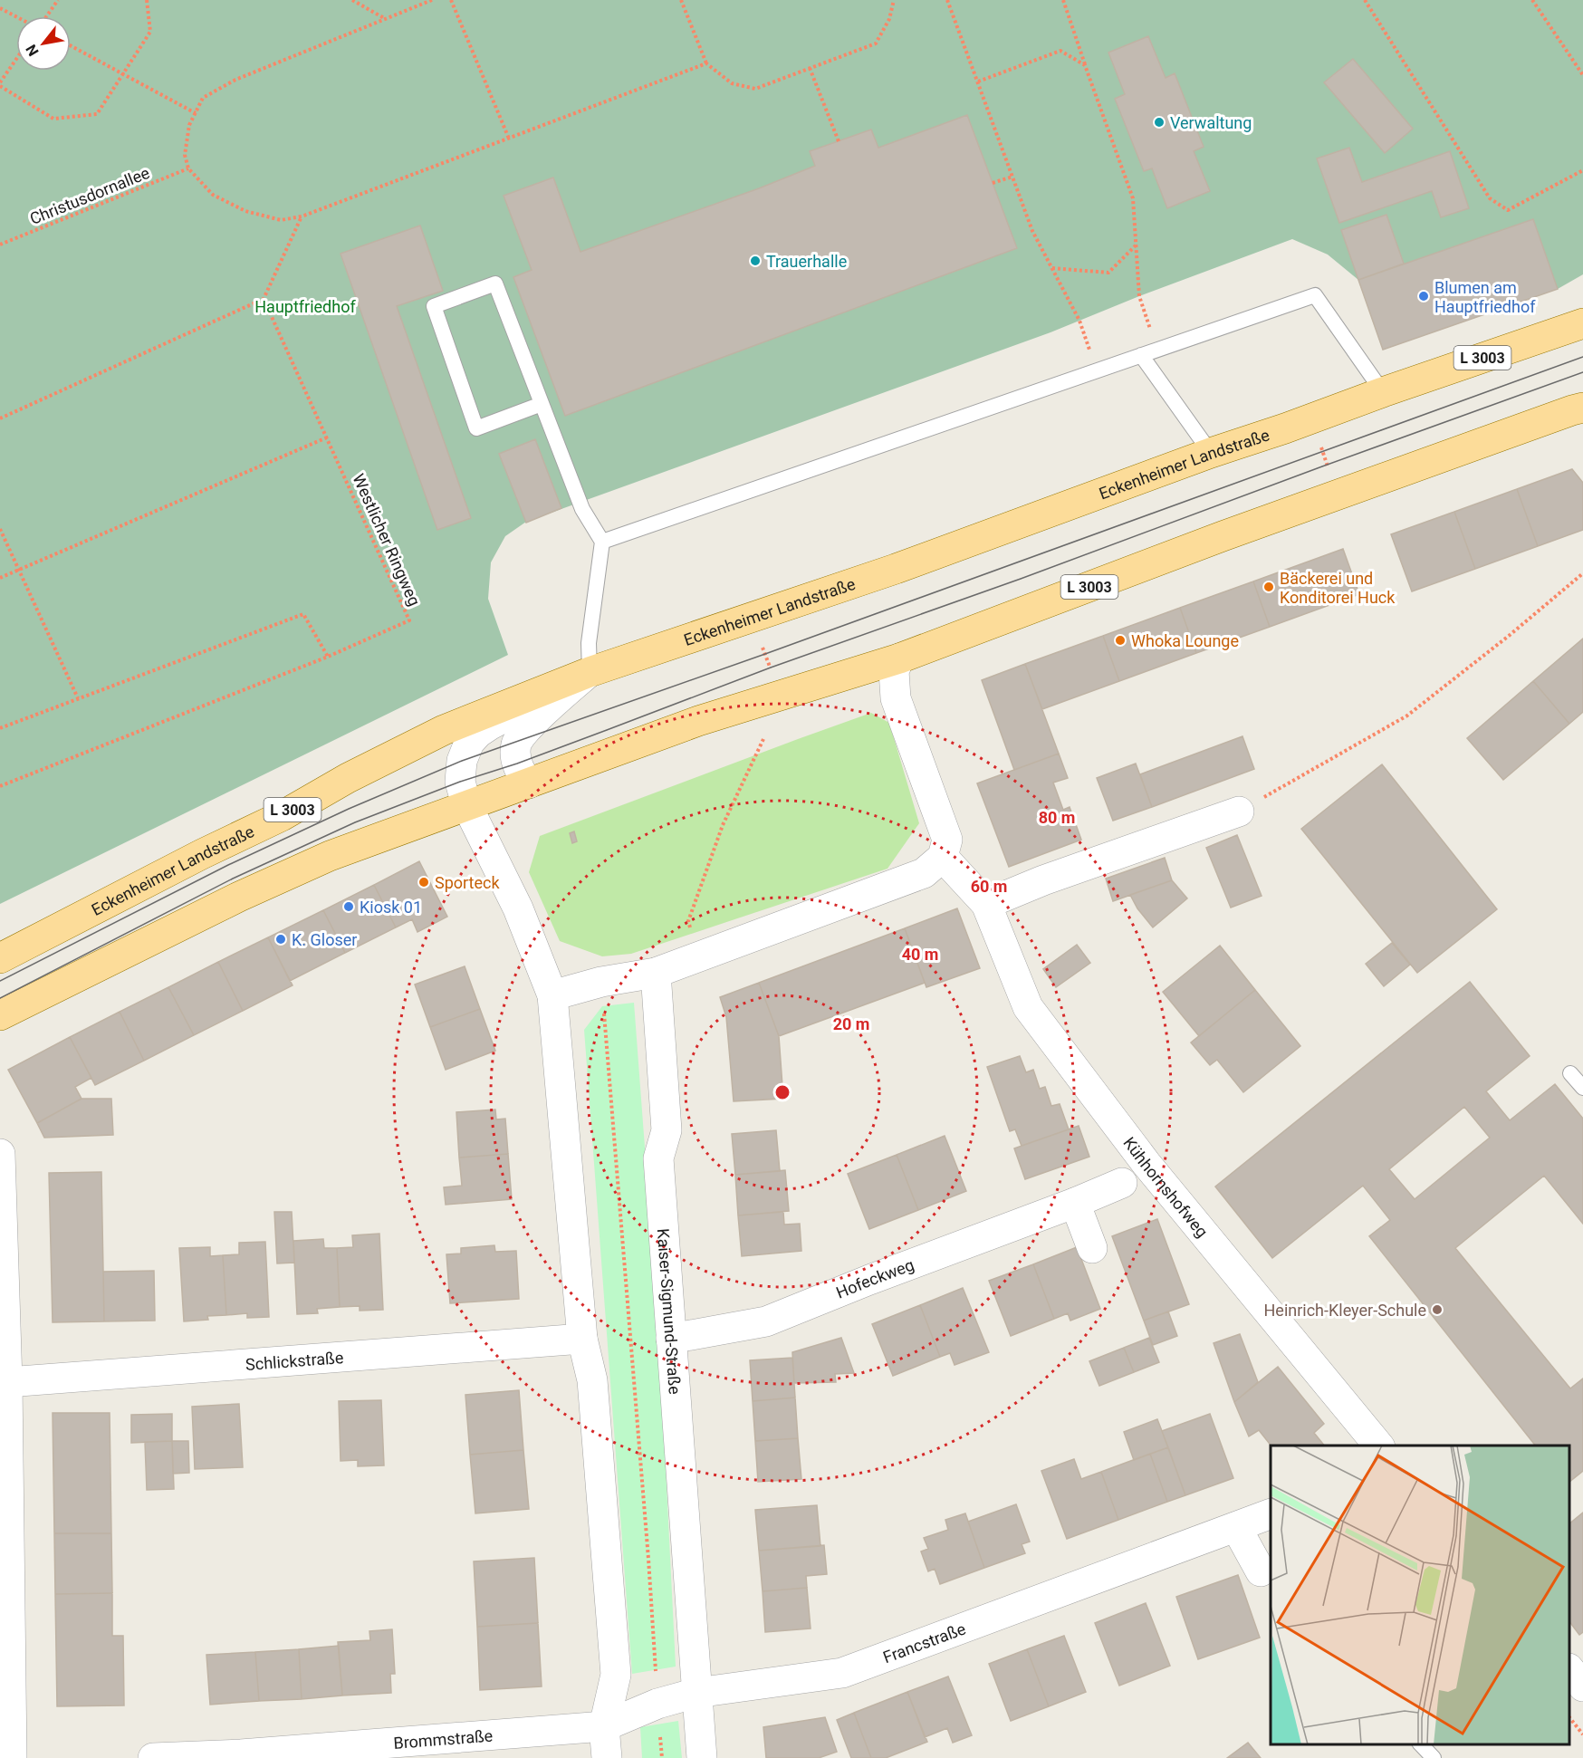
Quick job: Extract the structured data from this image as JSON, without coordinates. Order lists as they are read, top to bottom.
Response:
{
  "streets": {
    "main road": ["L 3003", "Eckenheimer Landstraße"],
    "street": [
      "Kühhornshofweg",
      "Hofeckweg",
      "Kaiser-Sigmund-Straße",
      "Schlickstraße",
      "Francstraße",
      "Brommstraße"
    ],
    "path": ["Christusdornallee", "Westlicher Ringweg"]
  },
  "crossings": [
    ["Hofeckweg", "Kaiser-Sigmund-Straße"],
    ["Kaiser-Sigmund-Straße", "Francstraße"],
    ["Francstraße", "Brommstraße"]
  ],
  "parks": ["Hauptfriedhof"],
  "places": [
    "Verwaltung",
    "Trauerhalle",
    "Blumen am Hauptfriedhof",
    "Bäckerei und Konditorei Huck",
    "Whoka Lounge",
    "Sporteck",
    "Kiosk 01",
    "K. Gloser",
    "Heinrich-Kleyer-Schule"
  ],
  "north": "bottom left",
  "rings": [
    "80 m",
    "60 m",
    "40 m",
    "20 m"
  ]
}
